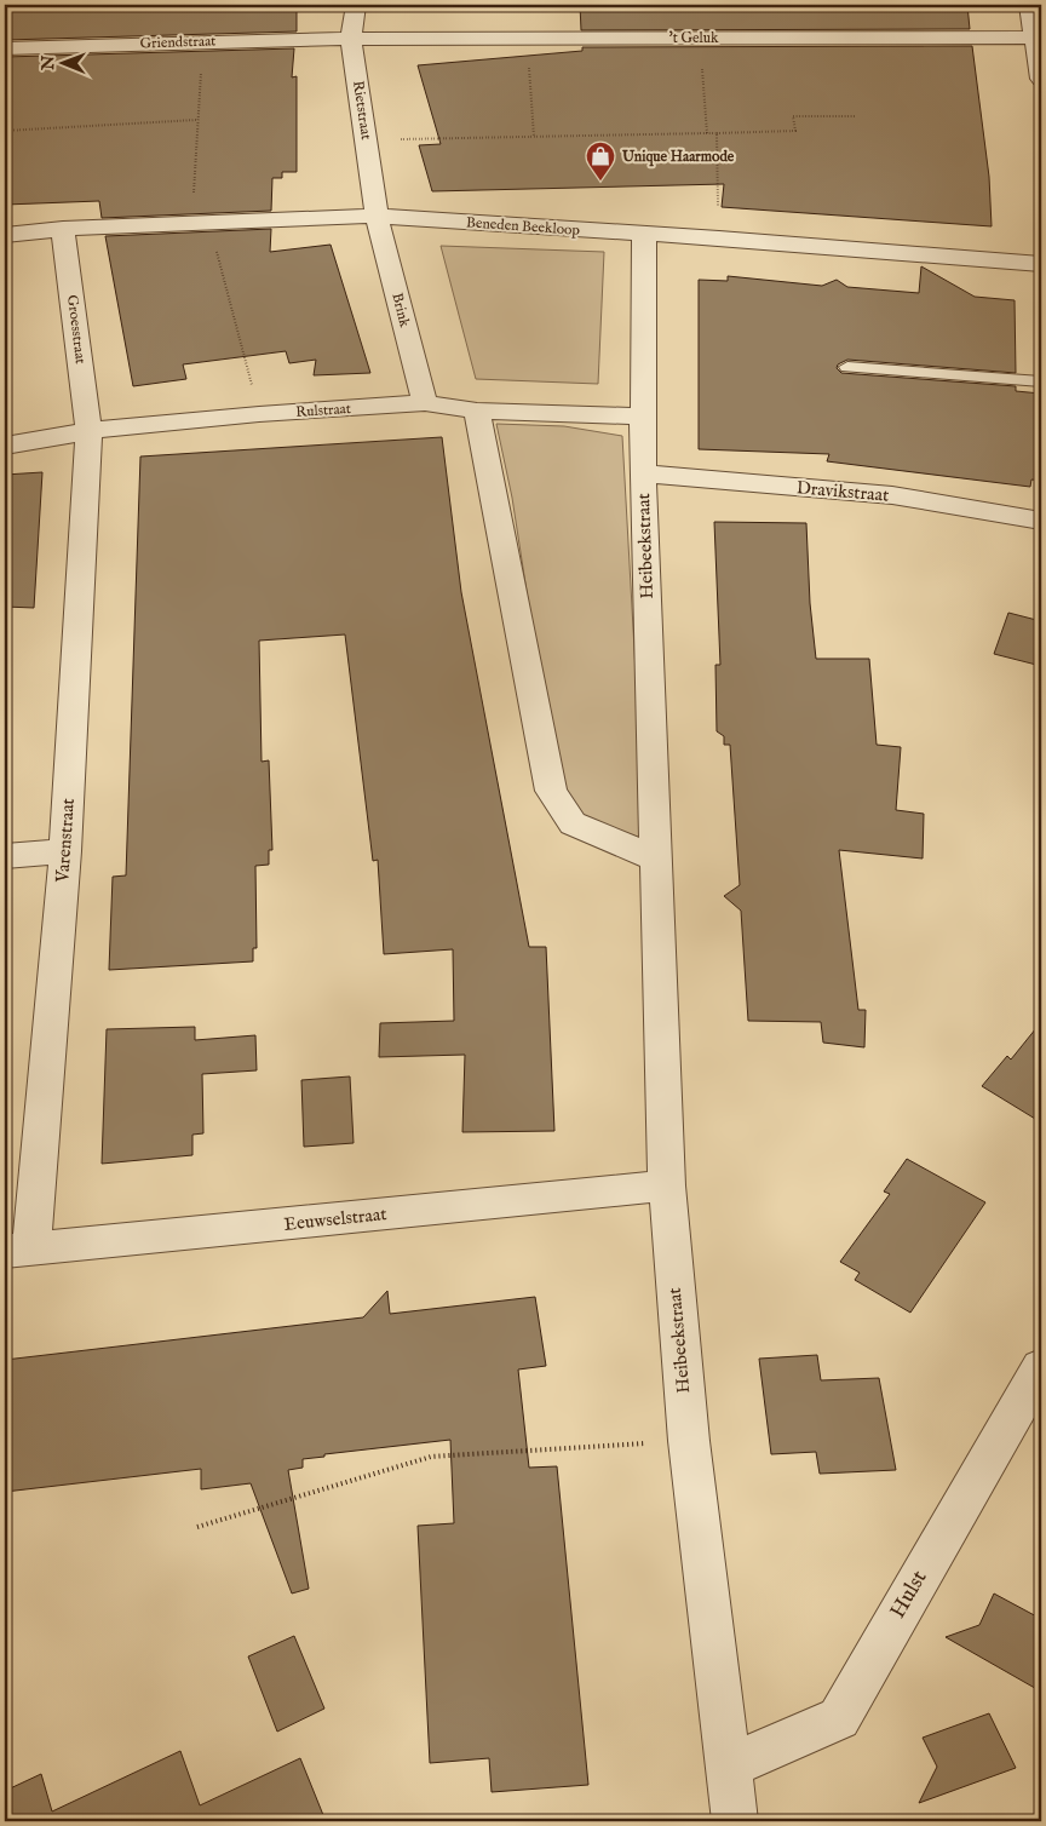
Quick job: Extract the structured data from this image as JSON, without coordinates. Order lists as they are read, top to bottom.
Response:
{
  "streets": {
    "street": [
      "'t Geluk",
      "Griendstraat",
      "Rietstraat",
      "Beneden Beekloop",
      "Brink",
      "Groesstraat",
      "Rulstraat",
      "Dravikstraat",
      "Heibeekstraat",
      "Varenstraat",
      "Eeuwselstraat",
      "Hulst"
    ]
  },
  "crossings": [
    ["'t Geluk", "Griendstraat"],
    ["'t Geluk", "Rietstraat"],
    ["Griendstraat", "Rietstraat"],
    ["Rietstraat", "Beneden Beekloop"],
    ["Rietstraat", "Brink"],
    ["Beneden Beekloop", "Brink"],
    ["Beneden Beekloop", "Groesstraat"],
    ["Beneden Beekloop", "Heibeekstraat"],
    ["Brink", "Rulstraat"],
    ["Groesstraat", "Rulstraat"],
    ["Groesstraat", "Varenstraat"],
    ["Rulstraat", "Heibeekstraat"],
    ["Rulstraat", "Varenstraat"],
    ["Dravikstraat", "Heibeekstraat"],
    ["Heibeekstraat", "Eeuwselstraat"],
    ["Heibeekstraat", "Hulst"],
    ["Varenstraat", "Eeuwselstraat"]
  ],
  "places": {
    "shop": ["Unique Haarmode"]
  },
  "north": "left"
}
